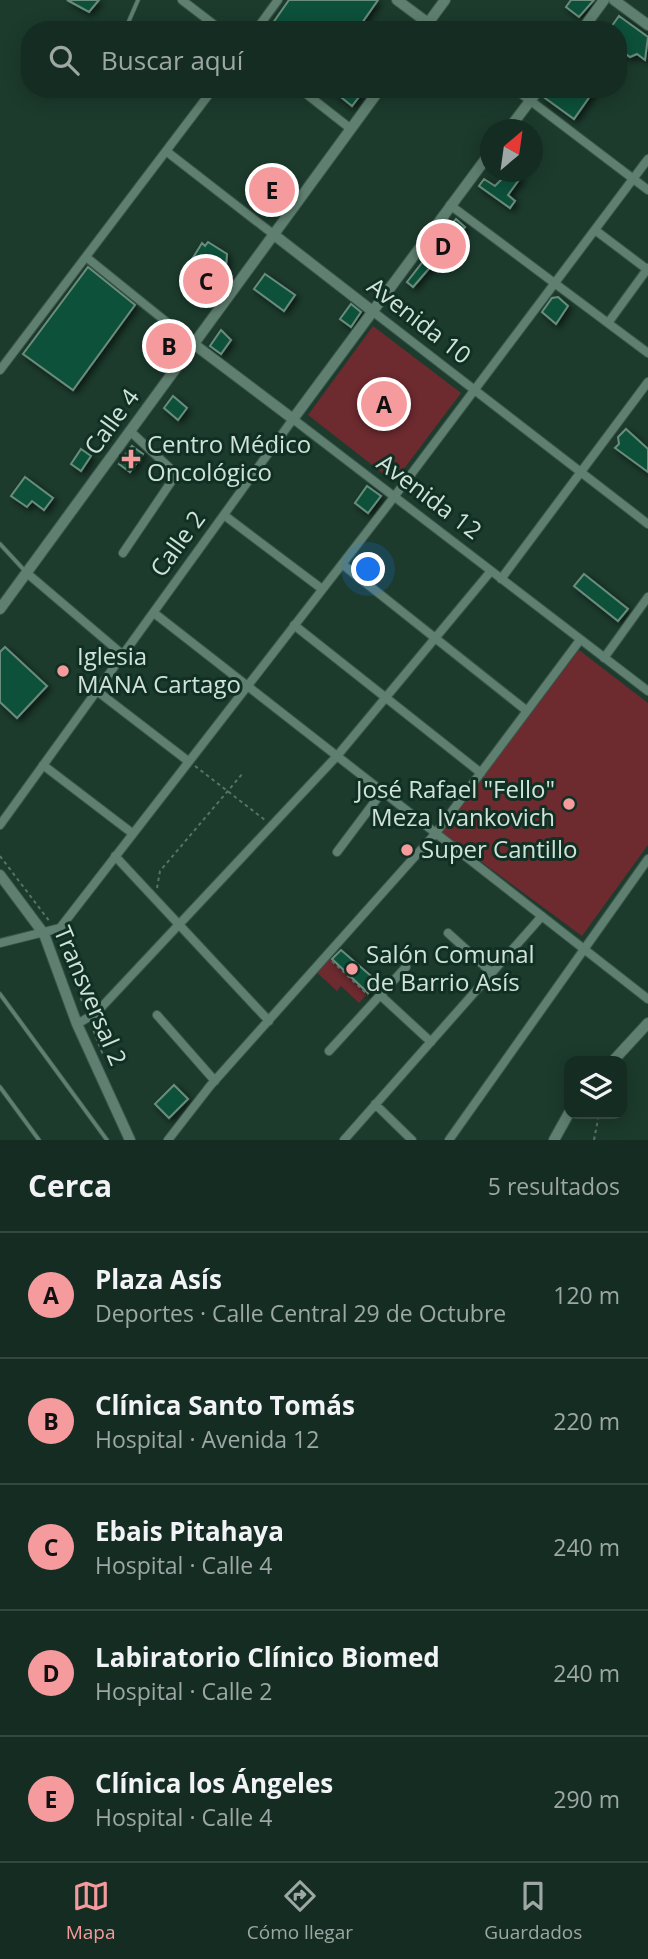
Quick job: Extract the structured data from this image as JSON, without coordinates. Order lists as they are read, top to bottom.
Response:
{
  "streets": {
    "street": [
      "Avenida 10",
      "Calle 4",
      "Avenida 12",
      "Calle 2",
      "Transversal 2"
    ]
  },
  "crossings": [
    ["Avenida 10", "Calle 4"],
    ["Avenida 10", "Calle 2"],
    ["Calle 4", "Avenida 12"],
    ["Avenida 12", "Calle 2"]
  ],
  "places": {
    "health": ["Centro Médico Oncológico"],
    "other": [
      "Iglesia MANA Cartago",
      "José Rafael \"Fello\" Meza Ivankovich",
      "Super Cantillo",
      "Salón Comunal de Barrio Asís"
    ]
  },
  "north": "top right",
  "page": {
    "search": "Buscar aquí",
    "pins": [
      "E",
      "D",
      "C",
      "B",
      "A"
    ],
    "heading": ["Cerca", "5 resultados"],
    "list": [
      {
        "mark": "A",
        "name": "Plaza Asís",
        "note": "Deportes · Calle Central 29 de Octubre",
        "value": "120 m"
      },
      {
        "mark": "B",
        "name": "Clínica Santo Tomás",
        "note": "Hospital · Avenida 12",
        "value": "220 m"
      },
      {
        "mark": "C",
        "name": "Ebais Pitahaya",
        "note": "Hospital · Calle 4",
        "value": "240 m"
      },
      {
        "mark": "D",
        "name": "Labiratorio Clínico Biomed",
        "note": "Hospital · Calle 2",
        "value": "240 m"
      },
      {
        "mark": "E",
        "name": "Clínica los Ángeles",
        "note": "Hospital · Calle 4",
        "value": "290 m"
      }
    ],
    "nav": ["Mapa", "Cómo llegar", "Guardados"]
  }
}
